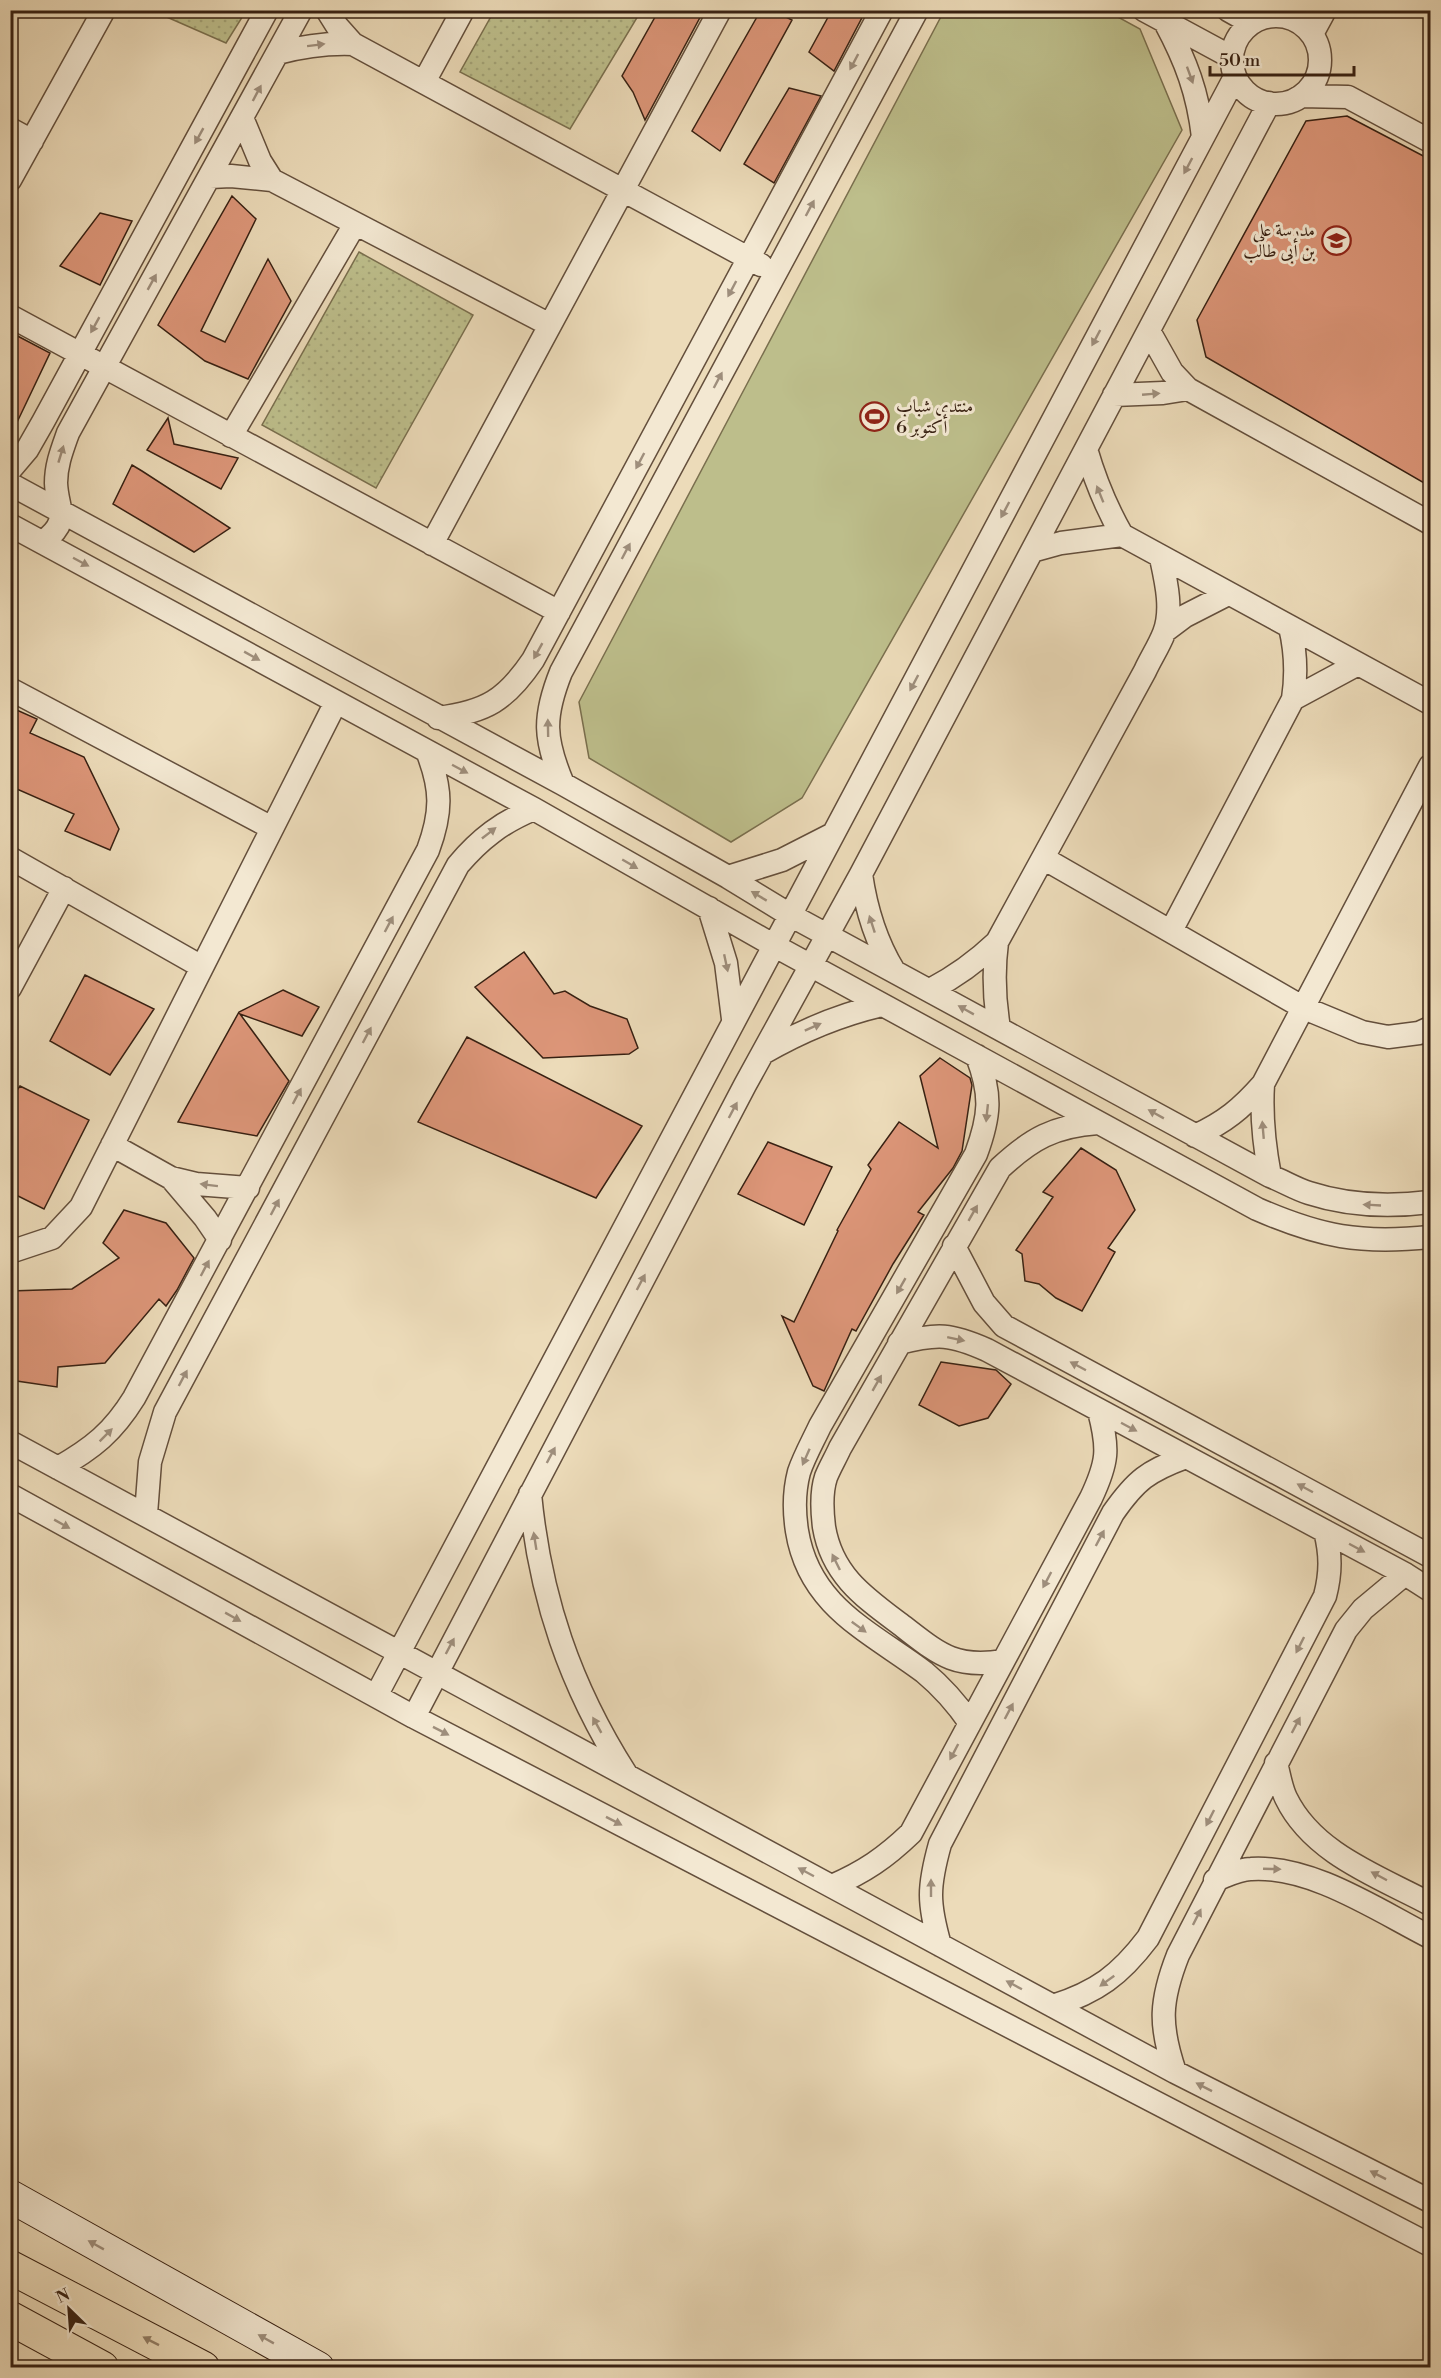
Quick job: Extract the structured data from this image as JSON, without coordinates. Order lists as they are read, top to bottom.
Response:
{
  "places": {
    "school or university": ["مدرسة على بن أبى طالب"],
    "sports": ["منتدى شباب 6 أكتوبر"]
  },
  "scale_bar": "50 m",
  "north": "top left"
}
